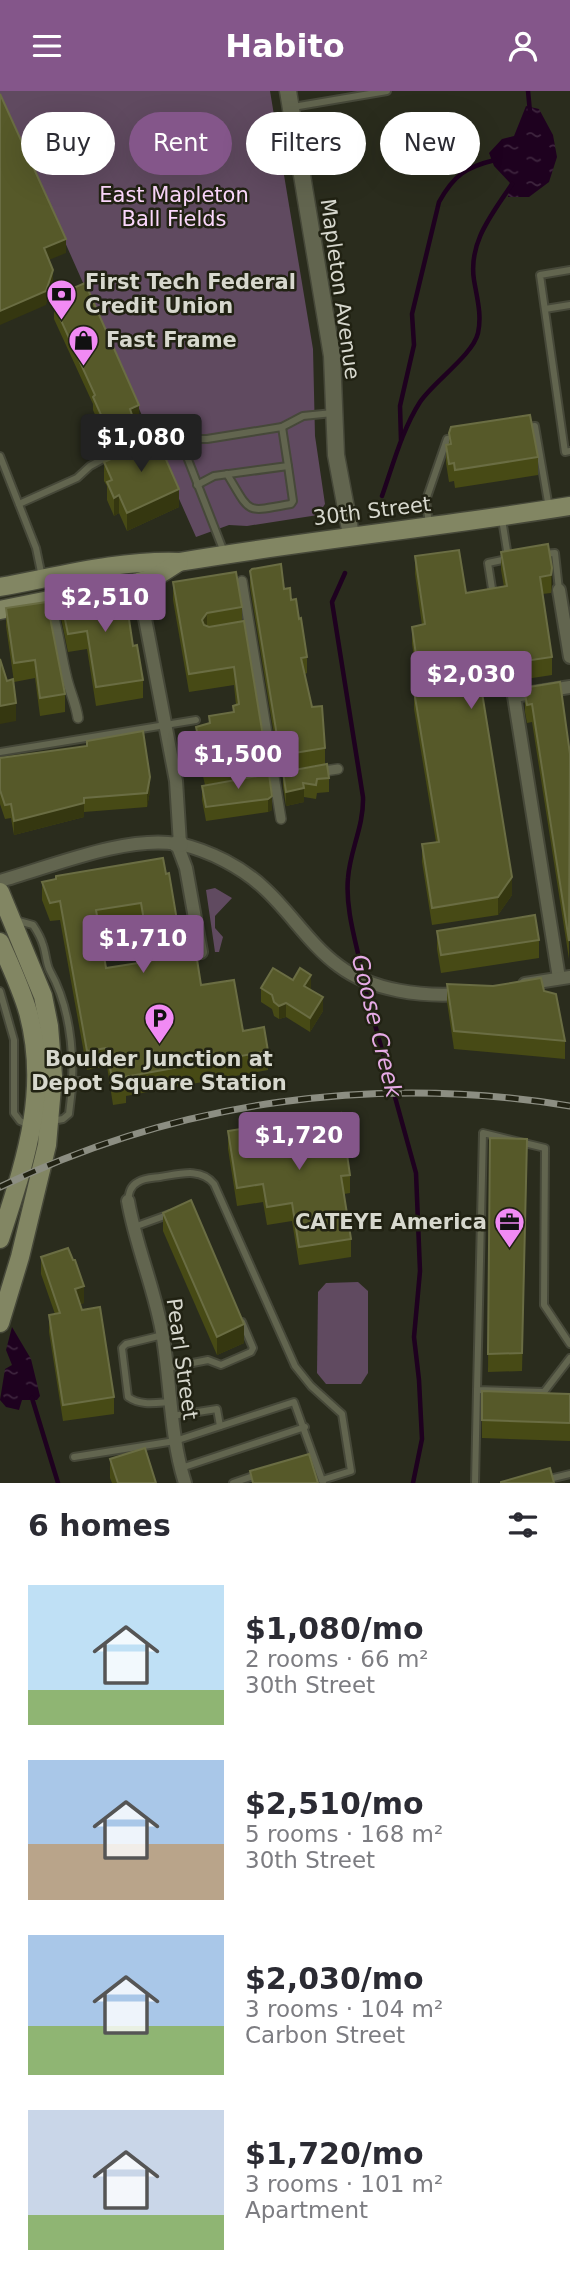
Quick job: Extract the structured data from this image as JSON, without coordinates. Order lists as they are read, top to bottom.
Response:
{
  "streets": {
    "main road": ["30th Street"],
    "street": ["Mapleton Avenue", "Pearl Street"]
  },
  "crossings": [
    ["Mapleton Avenue", "30th Street"]
  ],
  "water": ["Goose Creek"],
  "parks": ["East Mapleton Ball Fields"],
  "places": {
    "bank": ["First Tech Federal Credit Union"],
    "shop": ["Fast Frame"],
    "parking": ["Boulder Junction at Depot Square Station"],
    "office": ["CATEYE America"]
  },
  "page": {
    "header": "Habito",
    "chip": [
      "Buy",
      "Rent",
      "Filters",
      "New"
    ],
    "price": [
      "$1,080",
      "$2,510",
      "$2,030",
      "$1,500",
      "$1,710",
      "$1,720"
    ],
    "heading": "6 homes",
    "list": [
      {
        "name": "$1,080/mo",
        "note": "2 rooms · 66 m² · 30th Street"
      },
      {
        "name": "$2,510/mo",
        "note": "5 rooms · 168 m² · 30th Street"
      },
      {
        "name": "$2,030/mo",
        "note": "3 rooms · 104 m² · Carbon Street"
      },
      {
        "name": "$1,720/mo",
        "note": "3 rooms · 101 m² · Apartment"
      }
    ]
  }
}
